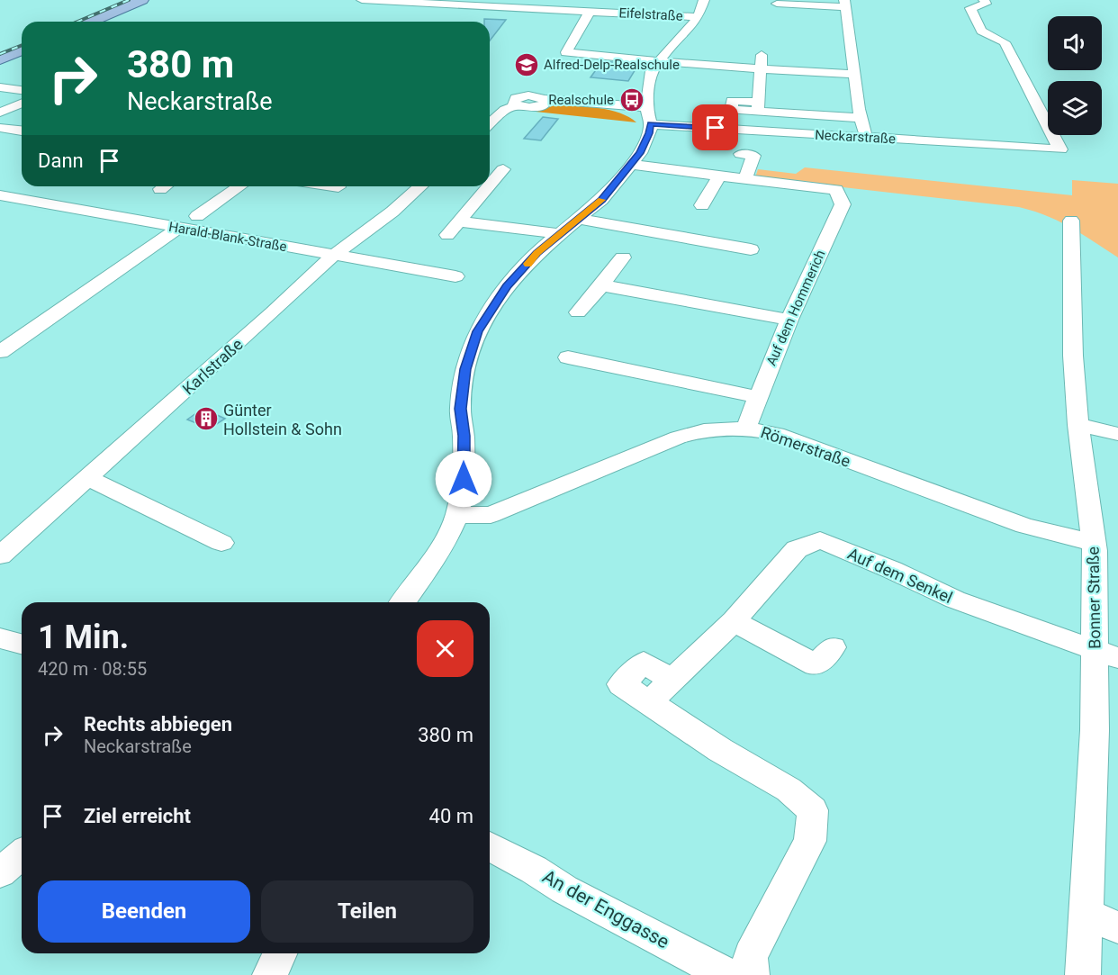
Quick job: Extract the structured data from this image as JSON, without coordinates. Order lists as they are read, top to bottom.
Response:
{
  "streets": {
    "street": [
      "Eifelstraße",
      "Neckarstraße",
      "Harald-Blank-Straße",
      "Auf dem Hommerich",
      "Karlstraße",
      "Römerstraße",
      "Auf dem Senkel",
      "Bonner Straße",
      "An der Enggasse"
    ]
  },
  "crossings": [
    ["Harald-Blank-Straße", "Karlstraße"],
    ["Auf dem Hommerich", "Römerstraße"],
    ["Römerstraße", "Bonner Straße"],
    ["Auf dem Senkel", "Bonner Straße"]
  ],
  "places": {
    "school or university": ["Alfred-Delp-Realschule"],
    "bus stop": ["Realschule"],
    "building": ["Günter Hollstein & Sohn"]
  },
  "page": {
    "turn": ["380 m", "Neckarstraße"],
    "then": "Dann",
    "heading": ["1 Min.", "420 m · 08:55"],
    "list": [
      {
        "name": "Rechts abbiegen",
        "note": "Neckarstraße",
        "value": "380 m"
      },
      {
        "name": "Ziel erreicht",
        "value": "40 m"
      }
    ],
    "buttons": ["Beenden", "Teilen"]
  }
}
